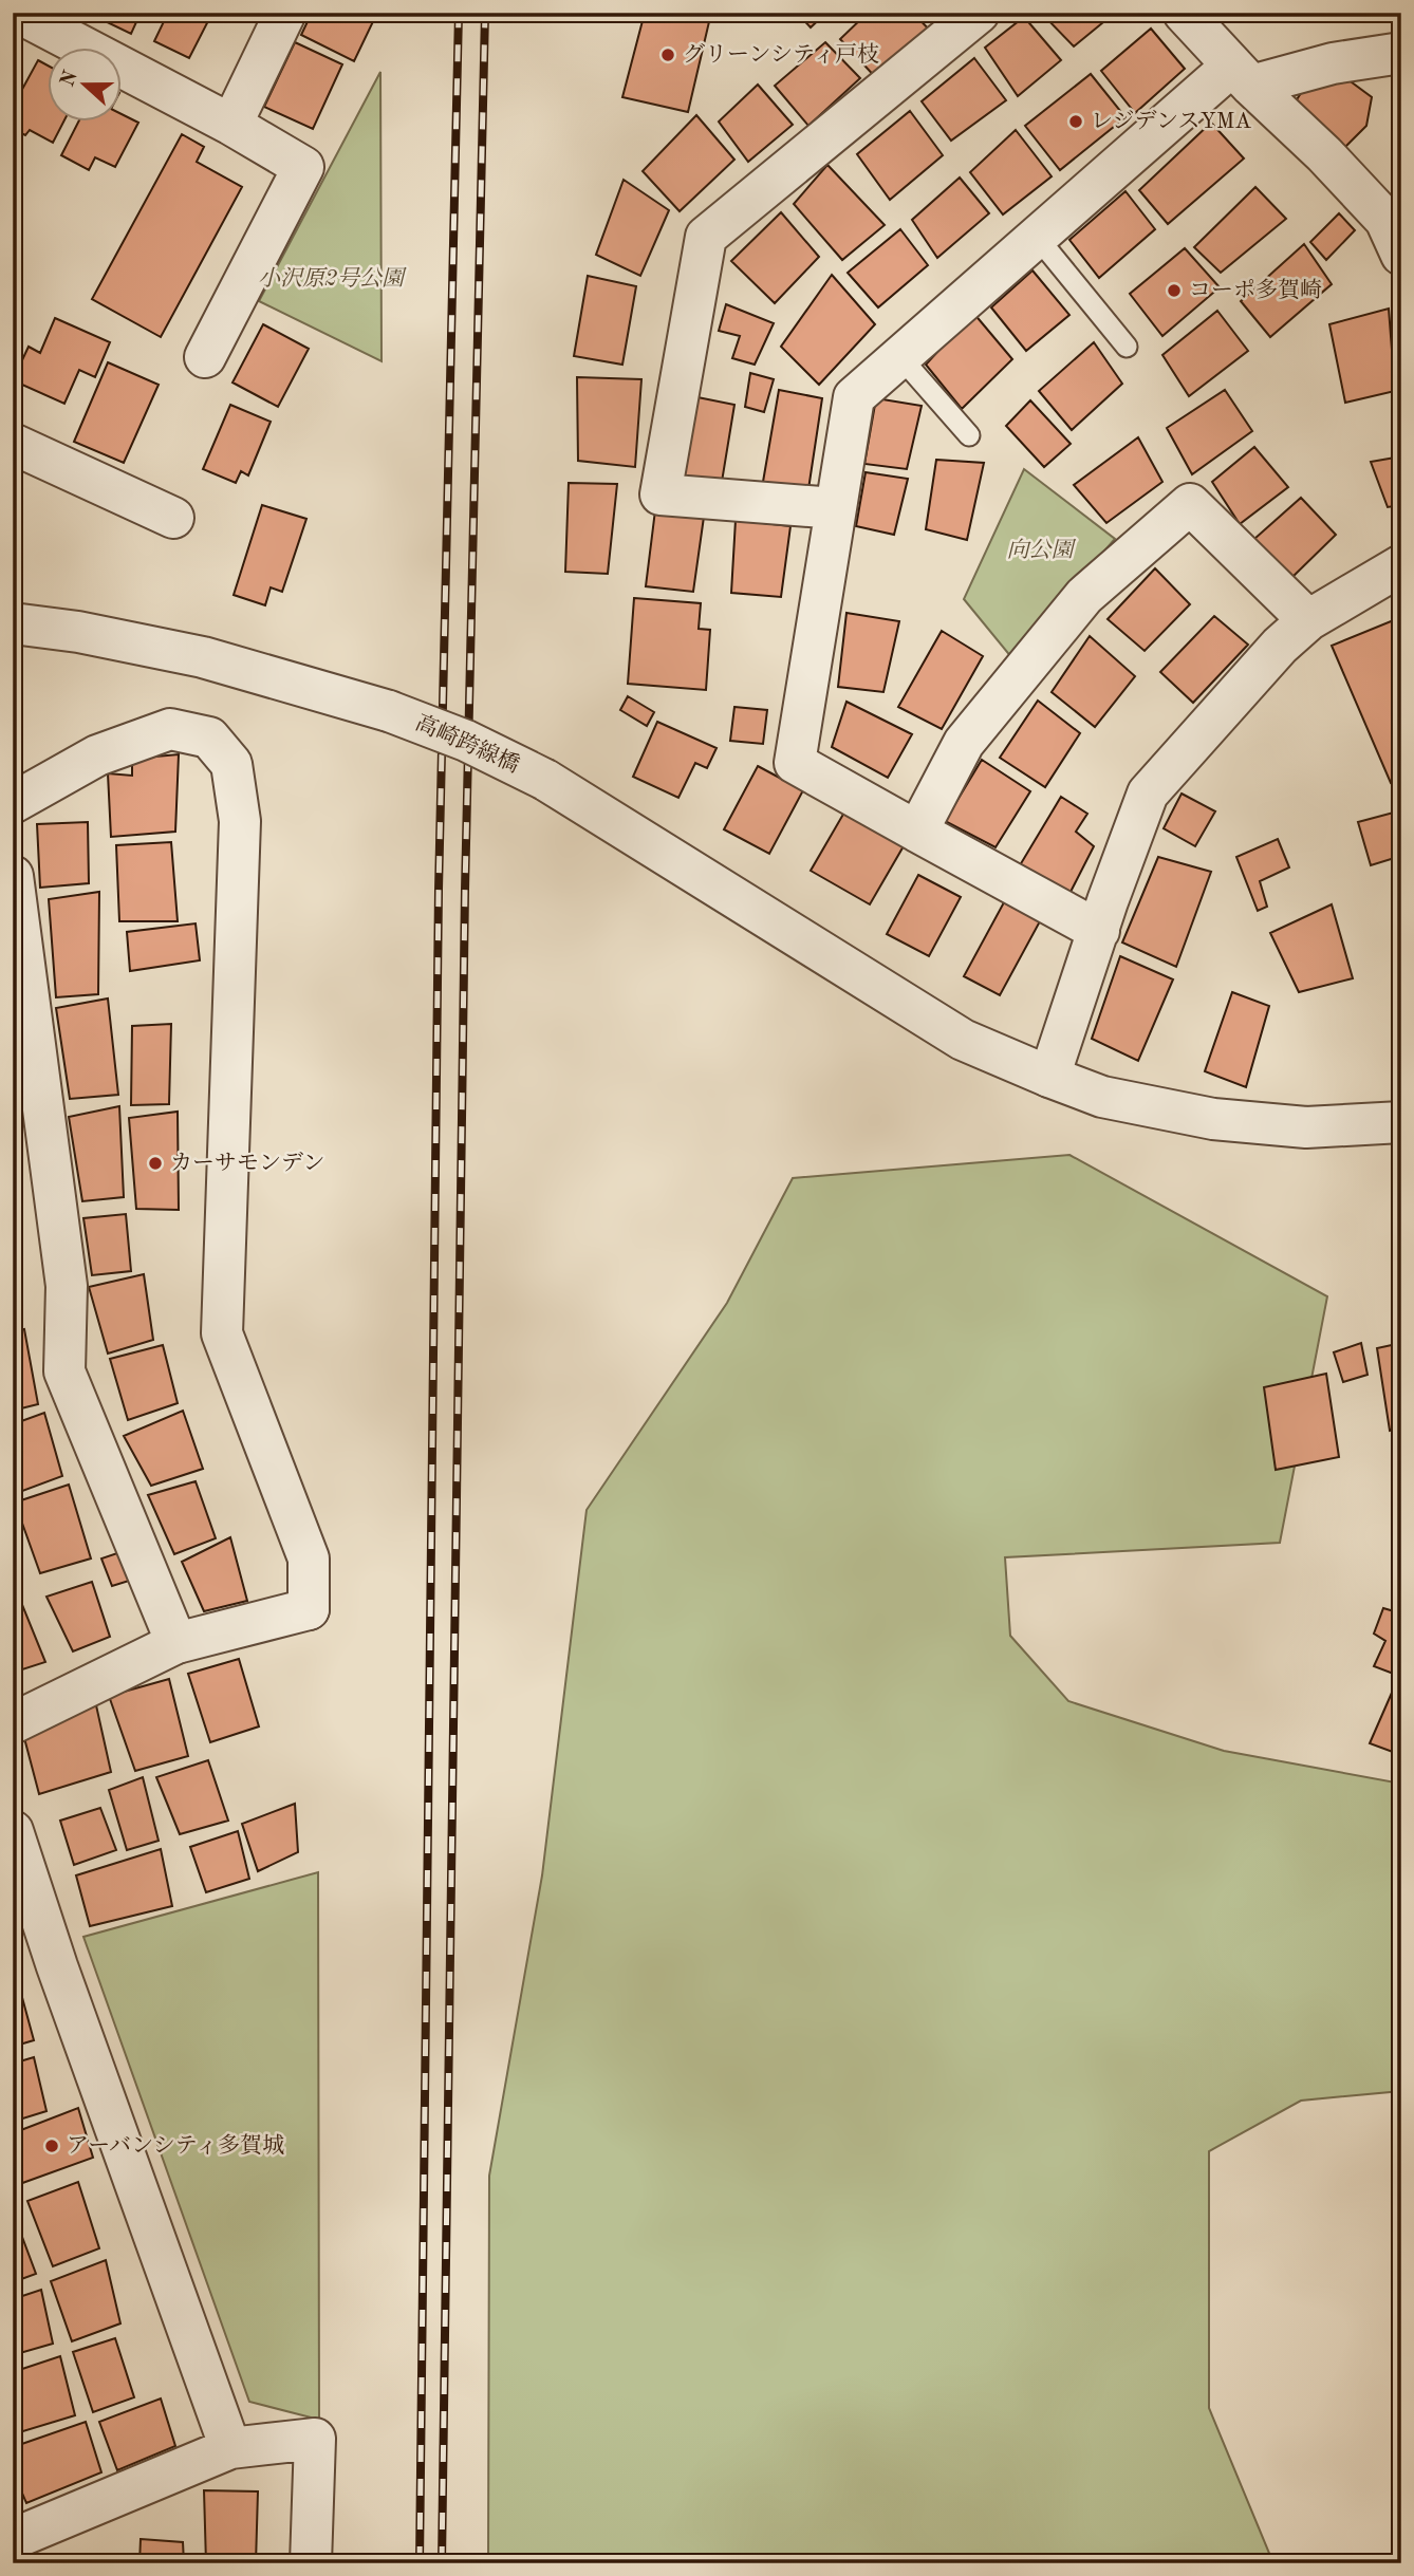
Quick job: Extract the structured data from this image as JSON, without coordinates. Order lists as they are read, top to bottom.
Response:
{
  "streets": {
    "street": ["高崎跨線橋"]
  },
  "parks": ["小沢原2号公園", "向公園"],
  "places": [
    "グリーンシティ戸枝",
    "レジデンスYMA",
    "コーポ多賀崎",
    "カーサモンデン",
    "アーバンシティ多賀城"
  ],
  "north": "left"
}
